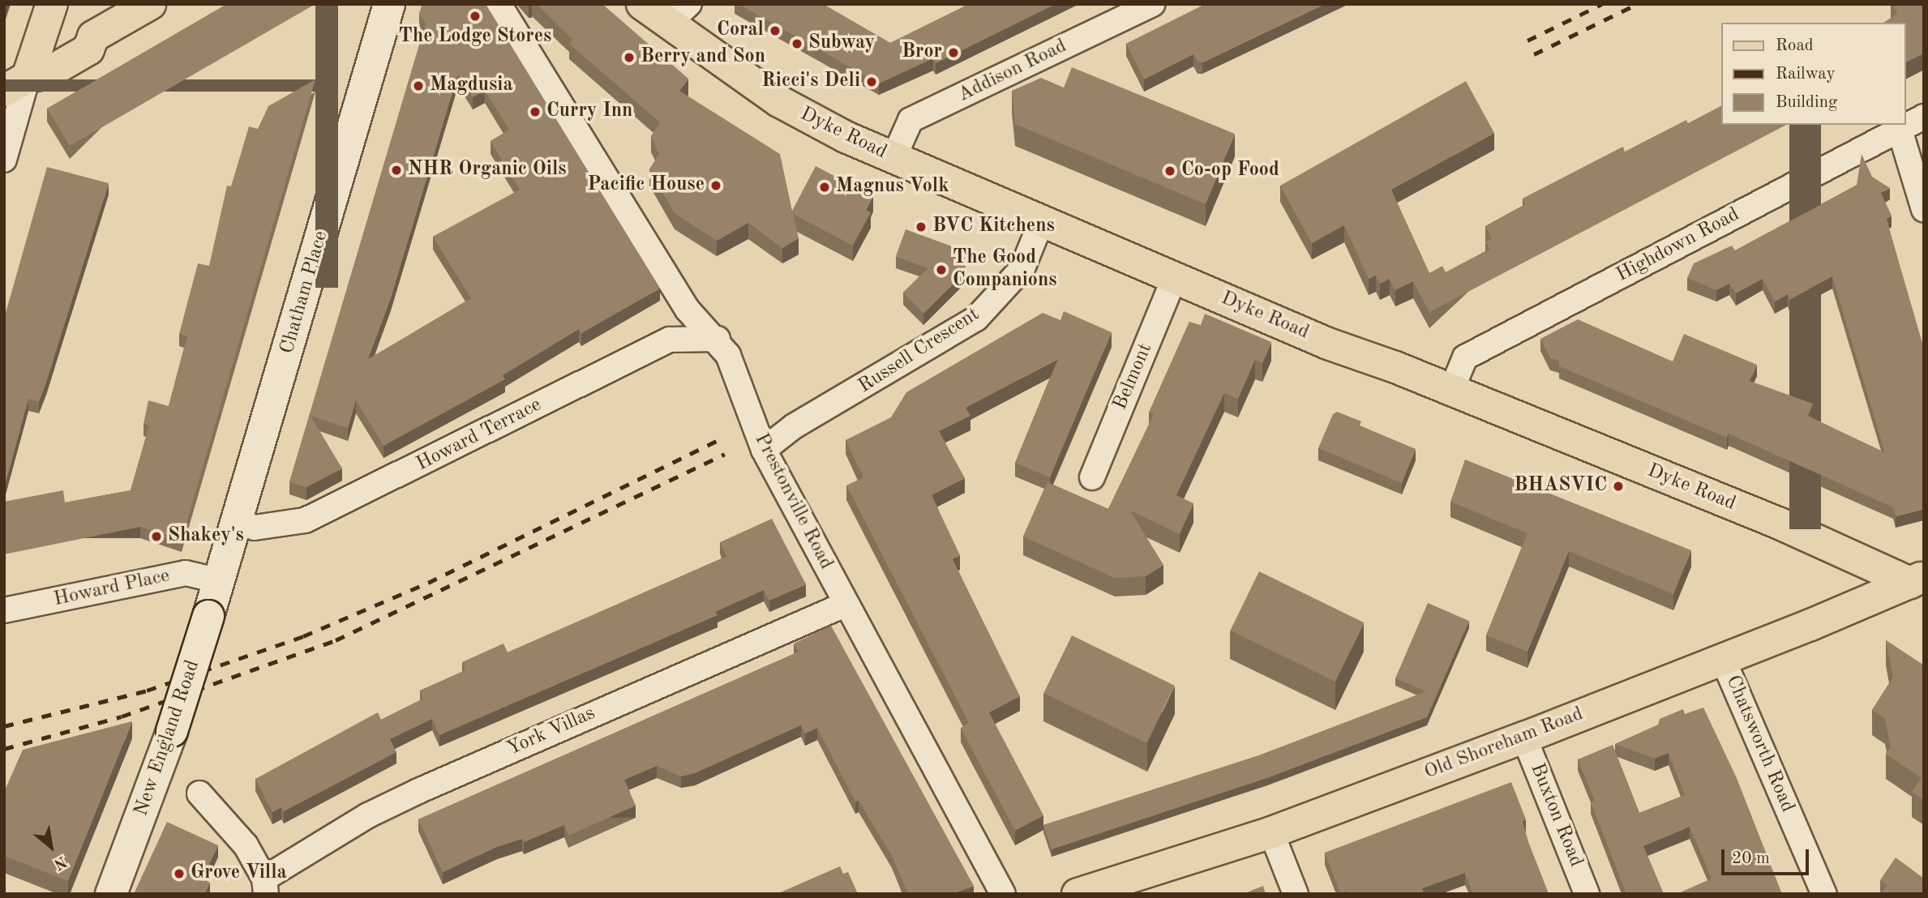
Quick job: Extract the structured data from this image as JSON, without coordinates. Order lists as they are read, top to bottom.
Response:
{
  "streets": {
    "main road": [
      "Dyke Road",
      "Chatham Place",
      "New England Road",
      "Old Shoreham Road"
    ],
    "street": [
      "Addison Road",
      "Highdown Road",
      "Russell Crescent",
      "Belmont",
      "Howard Terrace",
      "Prestonville Road",
      "Howard Place",
      "York Villas",
      "Chatsworth Road",
      "Buxton Road"
    ]
  },
  "crossings": [
    ["Addison Road", "Dyke Road"],
    ["Dyke Road", "Highdown Road"],
    ["Dyke Road", "Russell Crescent"],
    ["Dyke Road", "Belmont"],
    ["Dyke Road", "Old Shoreham Road"],
    ["Chatham Place", "Howard Terrace"],
    ["Chatham Place", "Howard Place"],
    ["Chatham Place", "New England Road"],
    ["Russell Crescent", "Prestonville Road"],
    ["Howard Terrace", "Prestonville Road"],
    ["Prestonville Road", "York Villas"],
    ["Howard Place", "New England Road"],
    ["Old Shoreham Road", "Chatsworth Road"],
    ["Old Shoreham Road", "Buxton Road"]
  ],
  "places": [
    "The Lodge Stores",
    "Coral",
    "Subway",
    "Bror",
    "Berry and Son",
    "Ricci's Deli",
    "Magdusia",
    "Curry Inn",
    "NHR Organic Oils",
    "Co-op Food",
    "Pacific House",
    "Magnus Volk",
    "BVC Kitchens",
    "The Good Companions",
    "BHASVIC",
    "Shakey's",
    "Grove Villa"
  ],
  "legend": ["Road", "Railway", "Building"],
  "scale_bar": "20 m",
  "north": "bottom right"
}
